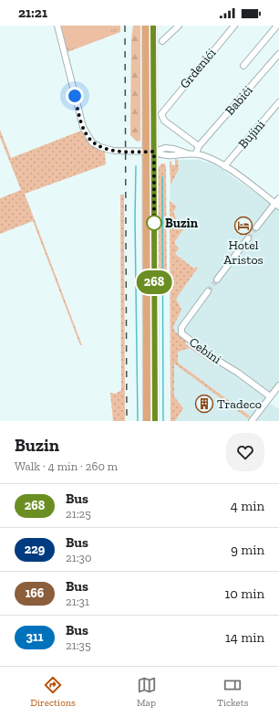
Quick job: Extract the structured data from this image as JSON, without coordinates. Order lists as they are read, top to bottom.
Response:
{
  "streets": {
    "street": [
      "Grdenići",
      "Babići",
      "Bujini",
      "Cebini"
    ]
  },
  "crossings": [
    ["Grdenići", "Babići"]
  ],
  "places": {
    "other": ["Buzin"],
    "hotel": ["Hotel Aristos"],
    "building": ["Tradeco"]
  },
  "lines": ["bus line 268"],
  "page": {
    "status": "21:21",
    "on_map": "268",
    "heading": ["Buzin", "Walk · 4 min · 260 m"],
    "list": [
      {
        "mark": "268",
        "name": "Bus",
        "note": "21:25",
        "value": "4 min"
      },
      {
        "mark": "229",
        "name": "Bus",
        "note": "21:30",
        "value": "9 min"
      },
      {
        "mark": "166",
        "name": "Bus",
        "note": "21:31",
        "value": "10 min"
      },
      {
        "mark": "311",
        "name": "Bus",
        "note": "21:35",
        "value": "14 min"
      }
    ],
    "tabs": ["Directions", "Map", "Tickets"]
  }
}
